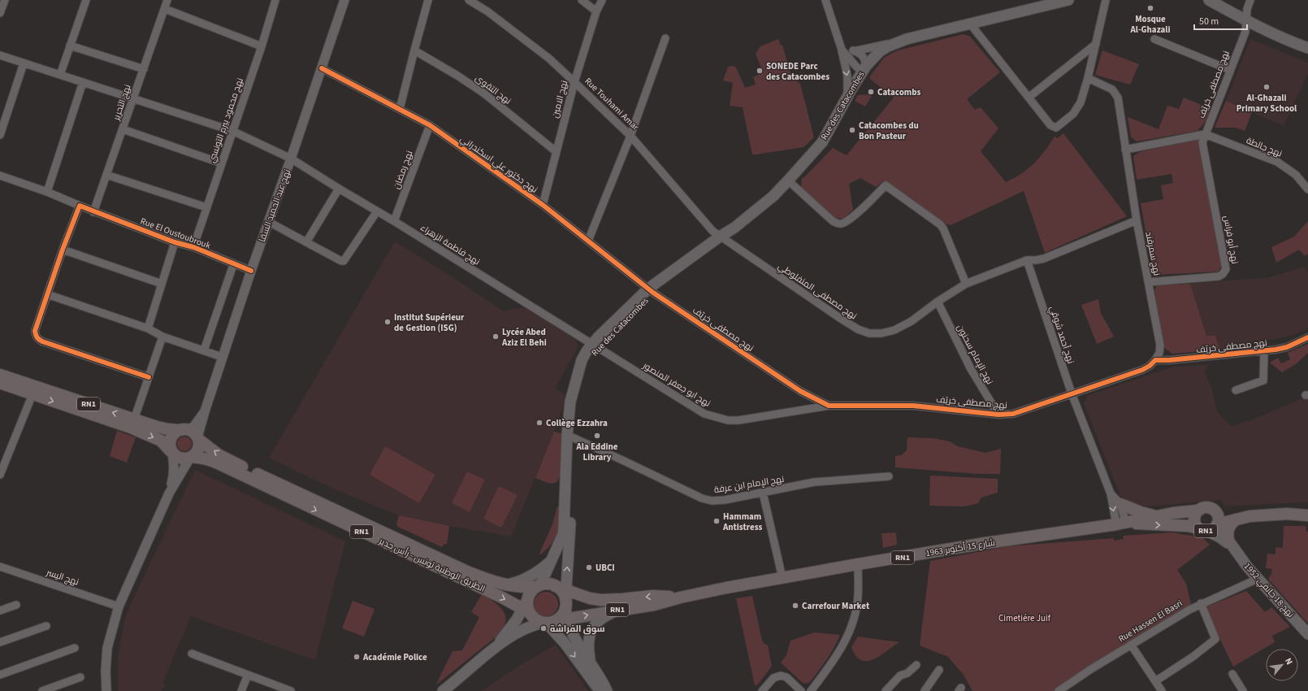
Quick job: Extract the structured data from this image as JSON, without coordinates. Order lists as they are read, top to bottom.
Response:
{
  "streets": {
    "main road": [
      "Rue des Catacombes",
      "RN1",
      "شارع 15 أكتوبر 1963",
      "الطريق الوطنية تونس - رأس جدير",
      "نهج 18 جانفي 1952"
    ],
    "street": [
      "نهج مصطفى خريّف",
      "نهج التقوى",
      "نهج الامين",
      "نهج التحرير",
      "Rue Touhami Amar",
      "نهج محمود بيرم التونسي",
      "نهج جالطة",
      "نهج دكتور علي اسكندراني",
      "نهج رمضان",
      "نهج عبد الحميد السقا",
      "Rue El Oustoubrouk",
      "نهج أبو فراس",
      "نهج فاطمة الزهراء",
      "نهج سمرقند",
      "نهج مصطفى المنفلوطي",
      "نهج أحمد شوقي",
      "نهج الإمام سحنون",
      "نهج ابو جعفر المنصور",
      "نهج الإمام ابن عرفة",
      "نهج اليسر",
      "Rue Hassen El Basri"
    ]
  },
  "crossings": [
    ["نهج مصطفى خريّف", "Rue des Catacombes"],
    ["نهج مصطفى خريّف", "نهج جالطة"],
    ["نهج مصطفى خريّف", "نهج دكتور علي اسكندراني"],
    ["نهج مصطفى خريّف", "نهج أبو فراس"],
    ["نهج مصطفى خريّف", "نهج سمرقند"],
    ["نهج مصطفى خريّف", "نهج أحمد شوقي"],
    ["نهج مصطفى خريّف", "نهج الإمام سحنون"],
    ["نهج مصطفى خريّف", "نهج ابو جعفر المنصور"],
    ["نهج التقوى", "نهج الامين"],
    ["نهج الامين", "Rue Touhami Amar"],
    ["نهج الامين", "نهج دكتور علي اسكندراني"],
    ["نهج التحرير", "Rue El Oustoubrouk"],
    ["نهج التحرير", "نهج فاطمة الزهراء"],
    ["Rue Touhami Amar", "Rue des Catacombes"],
    ["Rue Touhami Amar", "نهج مصطفى المنفلوطي"],
    ["Rue des Catacombes", "نهج دكتور علي اسكندراني"],
    ["Rue des Catacombes", "نهج فاطمة الزهراء"],
    ["Rue des Catacombes", "نهج مصطفى المنفلوطي"],
    ["Rue des Catacombes", "نهج ابو جعفر المنصور"],
    ["Rue des Catacombes", "RN1"],
    ["Rue des Catacombes", "نهج الإمام ابن عرفة"],
    ["Rue des Catacombes", "شارع 15 أكتوبر 1963"],
    ["Rue des Catacombes", "الطريق الوطنية تونس - رأس جدير"],
    ["نهج محمود بيرم التونسي", "Rue El Oustoubrouk"],
    ["نهج محمود بيرم التونسي", "نهج فاطمة الزهراء"],
    ["نهج جالطة", "نهج أبو فراس"],
    ["نهج دكتور علي اسكندراني", "نهج رمضان"],
    ["نهج دكتور علي اسكندراني", "نهج عبد الحميد السقا"],
    ["نهج رمضان", "نهج فاطمة الزهراء"],
    ["نهج عبد الحميد السقا", "Rue El Oustoubrouk"],
    ["نهج عبد الحميد السقا", "نهج فاطمة الزهراء"],
    ["نهج عبد الحميد السقا", "RN1"],
    ["نهج عبد الحميد السقا", "الطريق الوطنية تونس - رأس جدير"],
    ["نهج أبو فراس", "نهج سمرقند"],
    ["نهج فاطمة الزهراء", "نهج ابو جعفر المنصور"],
    ["نهج مصطفى المنفلوطي", "نهج أحمد شوقي"],
    ["نهج مصطفى المنفلوطي", "نهج الإمام سحنون"],
    ["RN1", "شارع 15 أكتوبر 1963"],
    ["RN1", "الطريق الوطنية تونس - رأس جدير"],
    ["شارع 15 أكتوبر 1963", "الطريق الوطنية تونس - رأس جدير"],
    ["نهج 18 جانفي 1952", "Rue Hassen El Basri"]
  ],
  "parks": ["Cimetiére Juif"],
  "places": [
    "Mosque Al-Ghazali",
    "SONEDE Parc des Catacombes",
    "Al-Ghazali Primary School",
    "Catacombs",
    "Catacombes du Bon Pasteur",
    "Institut Supérieur de Gestion (ISG)",
    "Lycée Abed Aziz El Behi",
    "Collège Ezzahra",
    "Ala Eddine Library",
    "Hammam Antistress",
    "UBCI",
    "Carrefour Market",
    "سوق الفراشة",
    "Académie Police"
  ],
  "scale_bar": "50 m",
  "north": "top right"
}
